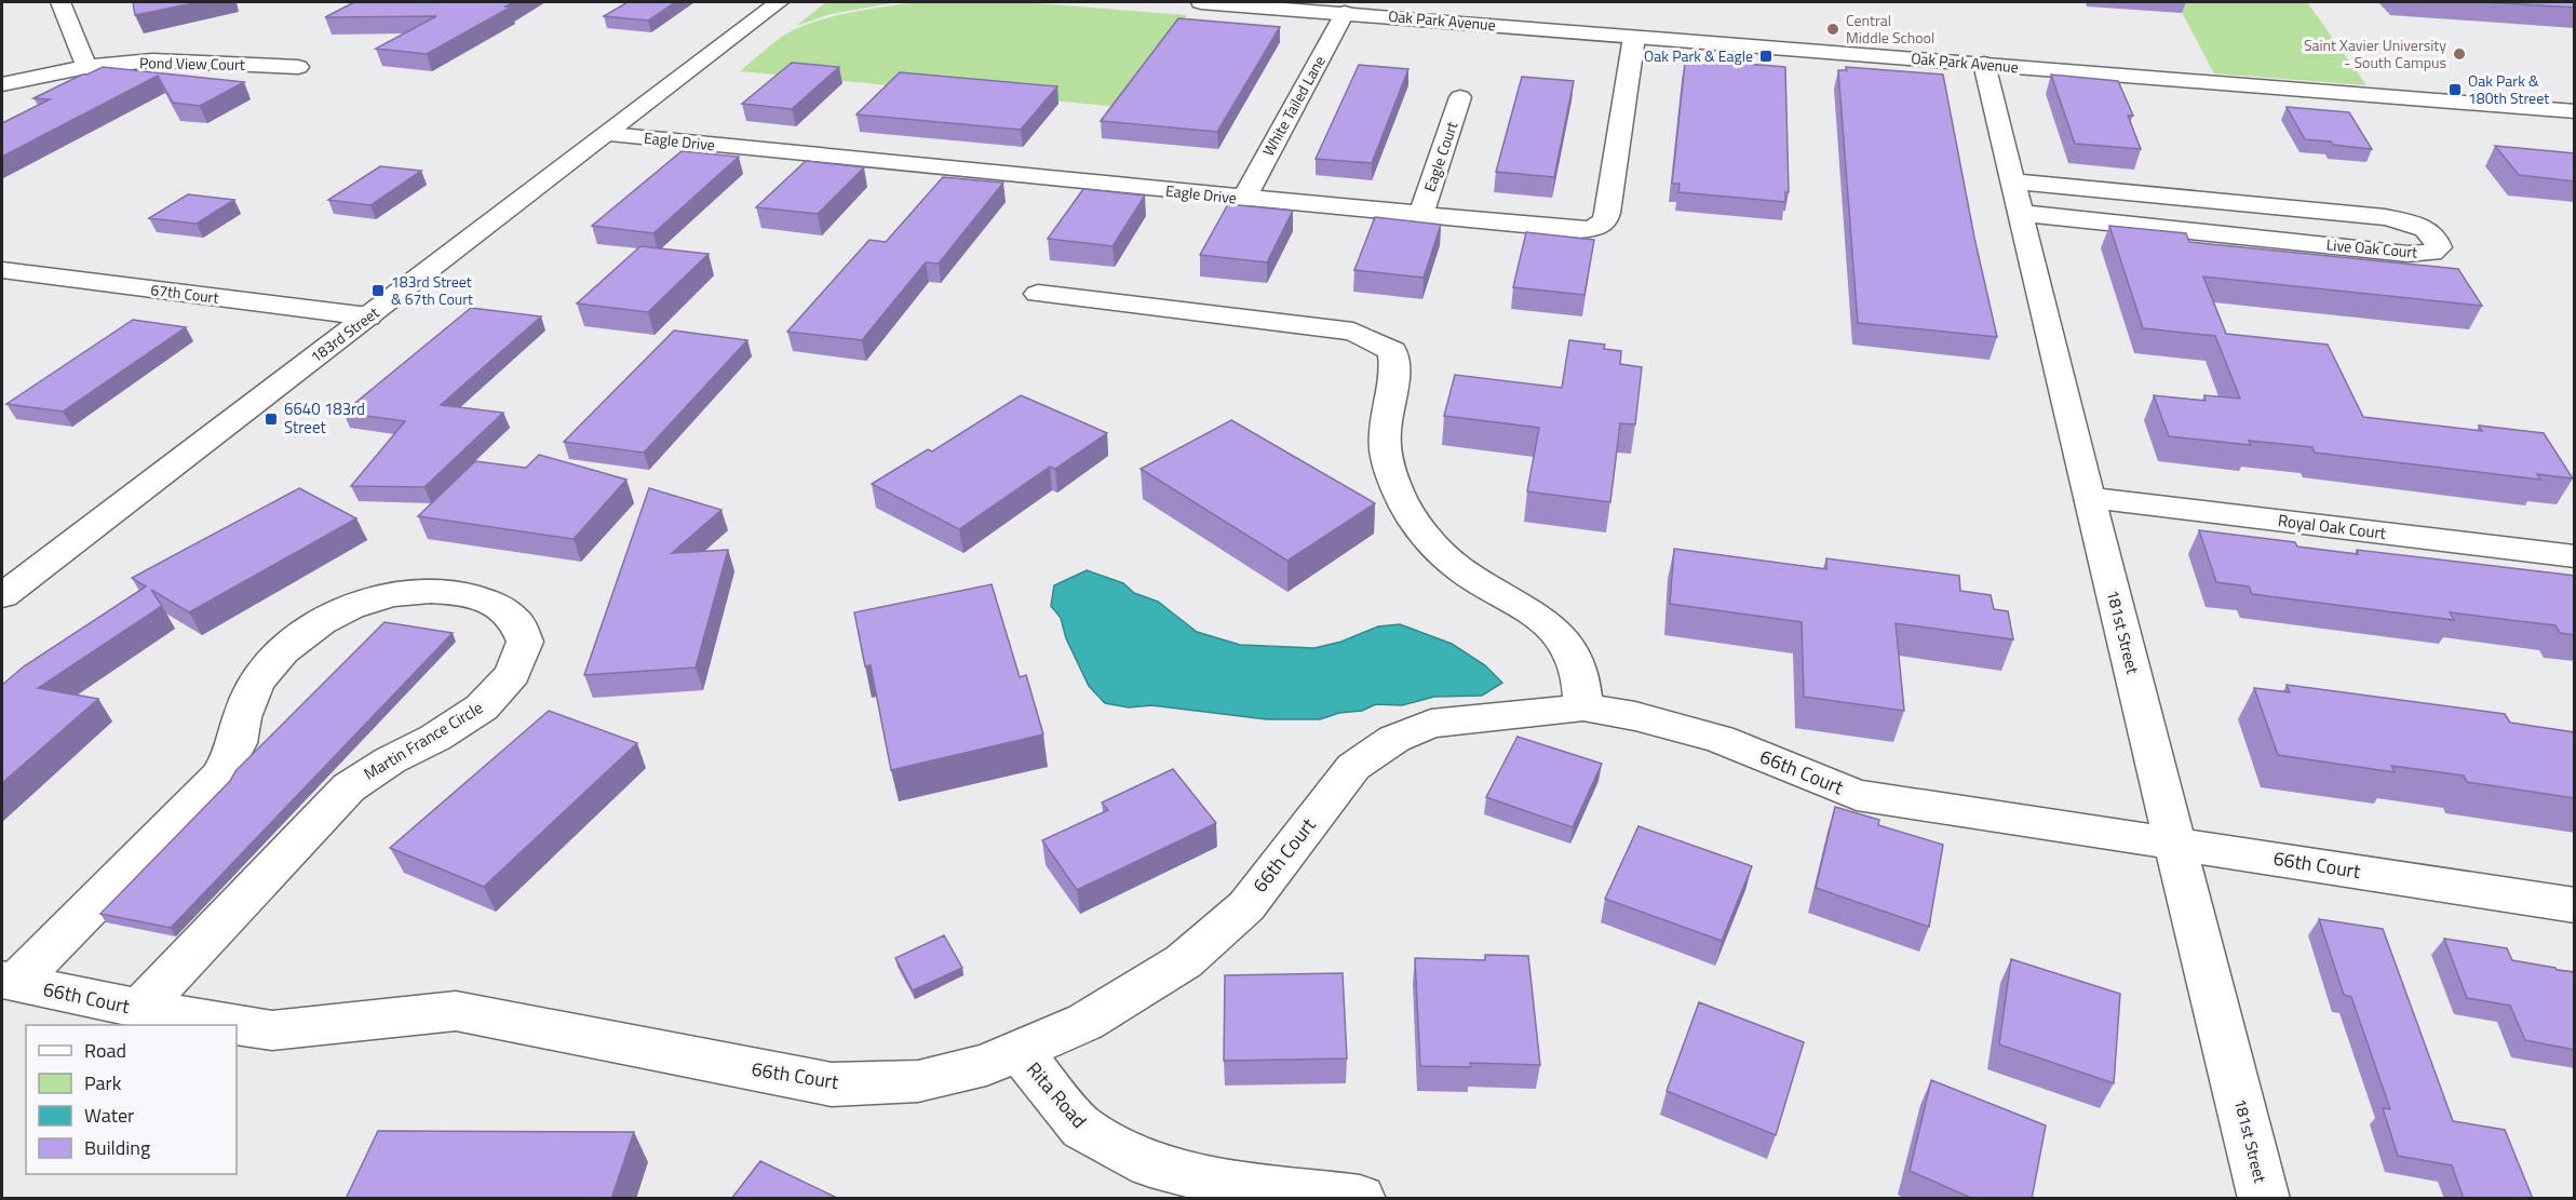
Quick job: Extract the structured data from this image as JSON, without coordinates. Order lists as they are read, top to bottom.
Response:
{
  "streets": {
    "street": [
      "Oak Park Avenue",
      "Pond View Court",
      "White Tailed Lane",
      "Eagle Drive",
      "Eagle Court",
      "Live Oak Court",
      "67th Court",
      "183rd Street",
      "Royal Oak Court",
      "181st Street",
      "Martin France Circle",
      "66th Court",
      "Rita Road"
    ]
  },
  "crossings": [
    ["Oak Park Avenue", "White Tailed Lane"],
    ["Oak Park Avenue", "Eagle Drive"],
    ["Oak Park Avenue", "181st Street"],
    ["White Tailed Lane", "Eagle Drive"],
    ["Eagle Drive", "Eagle Court"],
    ["Eagle Drive", "183rd Street"],
    ["Live Oak Court", "181st Street"],
    ["67th Court", "183rd Street"],
    ["Royal Oak Court", "181st Street"],
    ["181st Street", "66th Court"],
    ["Martin France Circle", "66th Court"],
    ["66th Court", "Rita Road"]
  ],
  "places": {
    "other": ["Central Middle School", "Saint Xavier University - South Campus"],
    "transit": [
      "Oak Park & Eagle",
      "Oak Park & 180th Street",
      "183rd Street & 67th Court",
      "6640 183rd Street"
    ]
  },
  "legend": [
    "Road",
    "Park",
    "Water",
    "Building"
  ]
}
